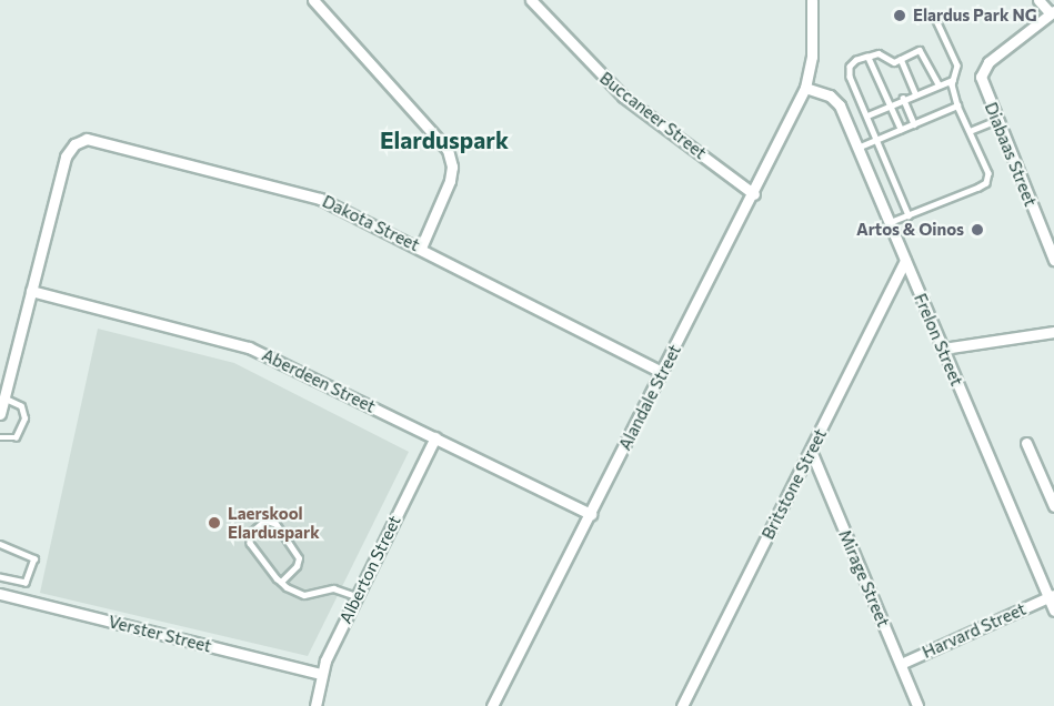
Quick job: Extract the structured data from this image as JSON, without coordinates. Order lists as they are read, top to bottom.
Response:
{
  "streets": {
    "street": [
      "Buccaneer Street",
      "Diabaas Street",
      "Dakota Street",
      "Frelon Street",
      "Aberdeen Street",
      "Alandale Street",
      "Britstone Street",
      "Alberton Street",
      "Mirage Street",
      "Harvard Street",
      "Verster Street"
    ]
  },
  "crossings": [
    ["Buccaneer Street", "Alandale Street"],
    ["Dakota Street", "Aberdeen Street"],
    ["Dakota Street", "Alandale Street"],
    ["Frelon Street", "Alandale Street"],
    ["Frelon Street", "Britstone Street"],
    ["Frelon Street", "Harvard Street"],
    ["Aberdeen Street", "Alandale Street"],
    ["Aberdeen Street", "Alberton Street"],
    ["Britstone Street", "Mirage Street"],
    ["Alberton Street", "Verster Street"],
    ["Mirage Street", "Harvard Street"]
  ],
  "districts": ["Elarduspark"],
  "places": ["Elardus Park NG", "Artos & Oinos", "Laerskool Elarduspark"]
}
